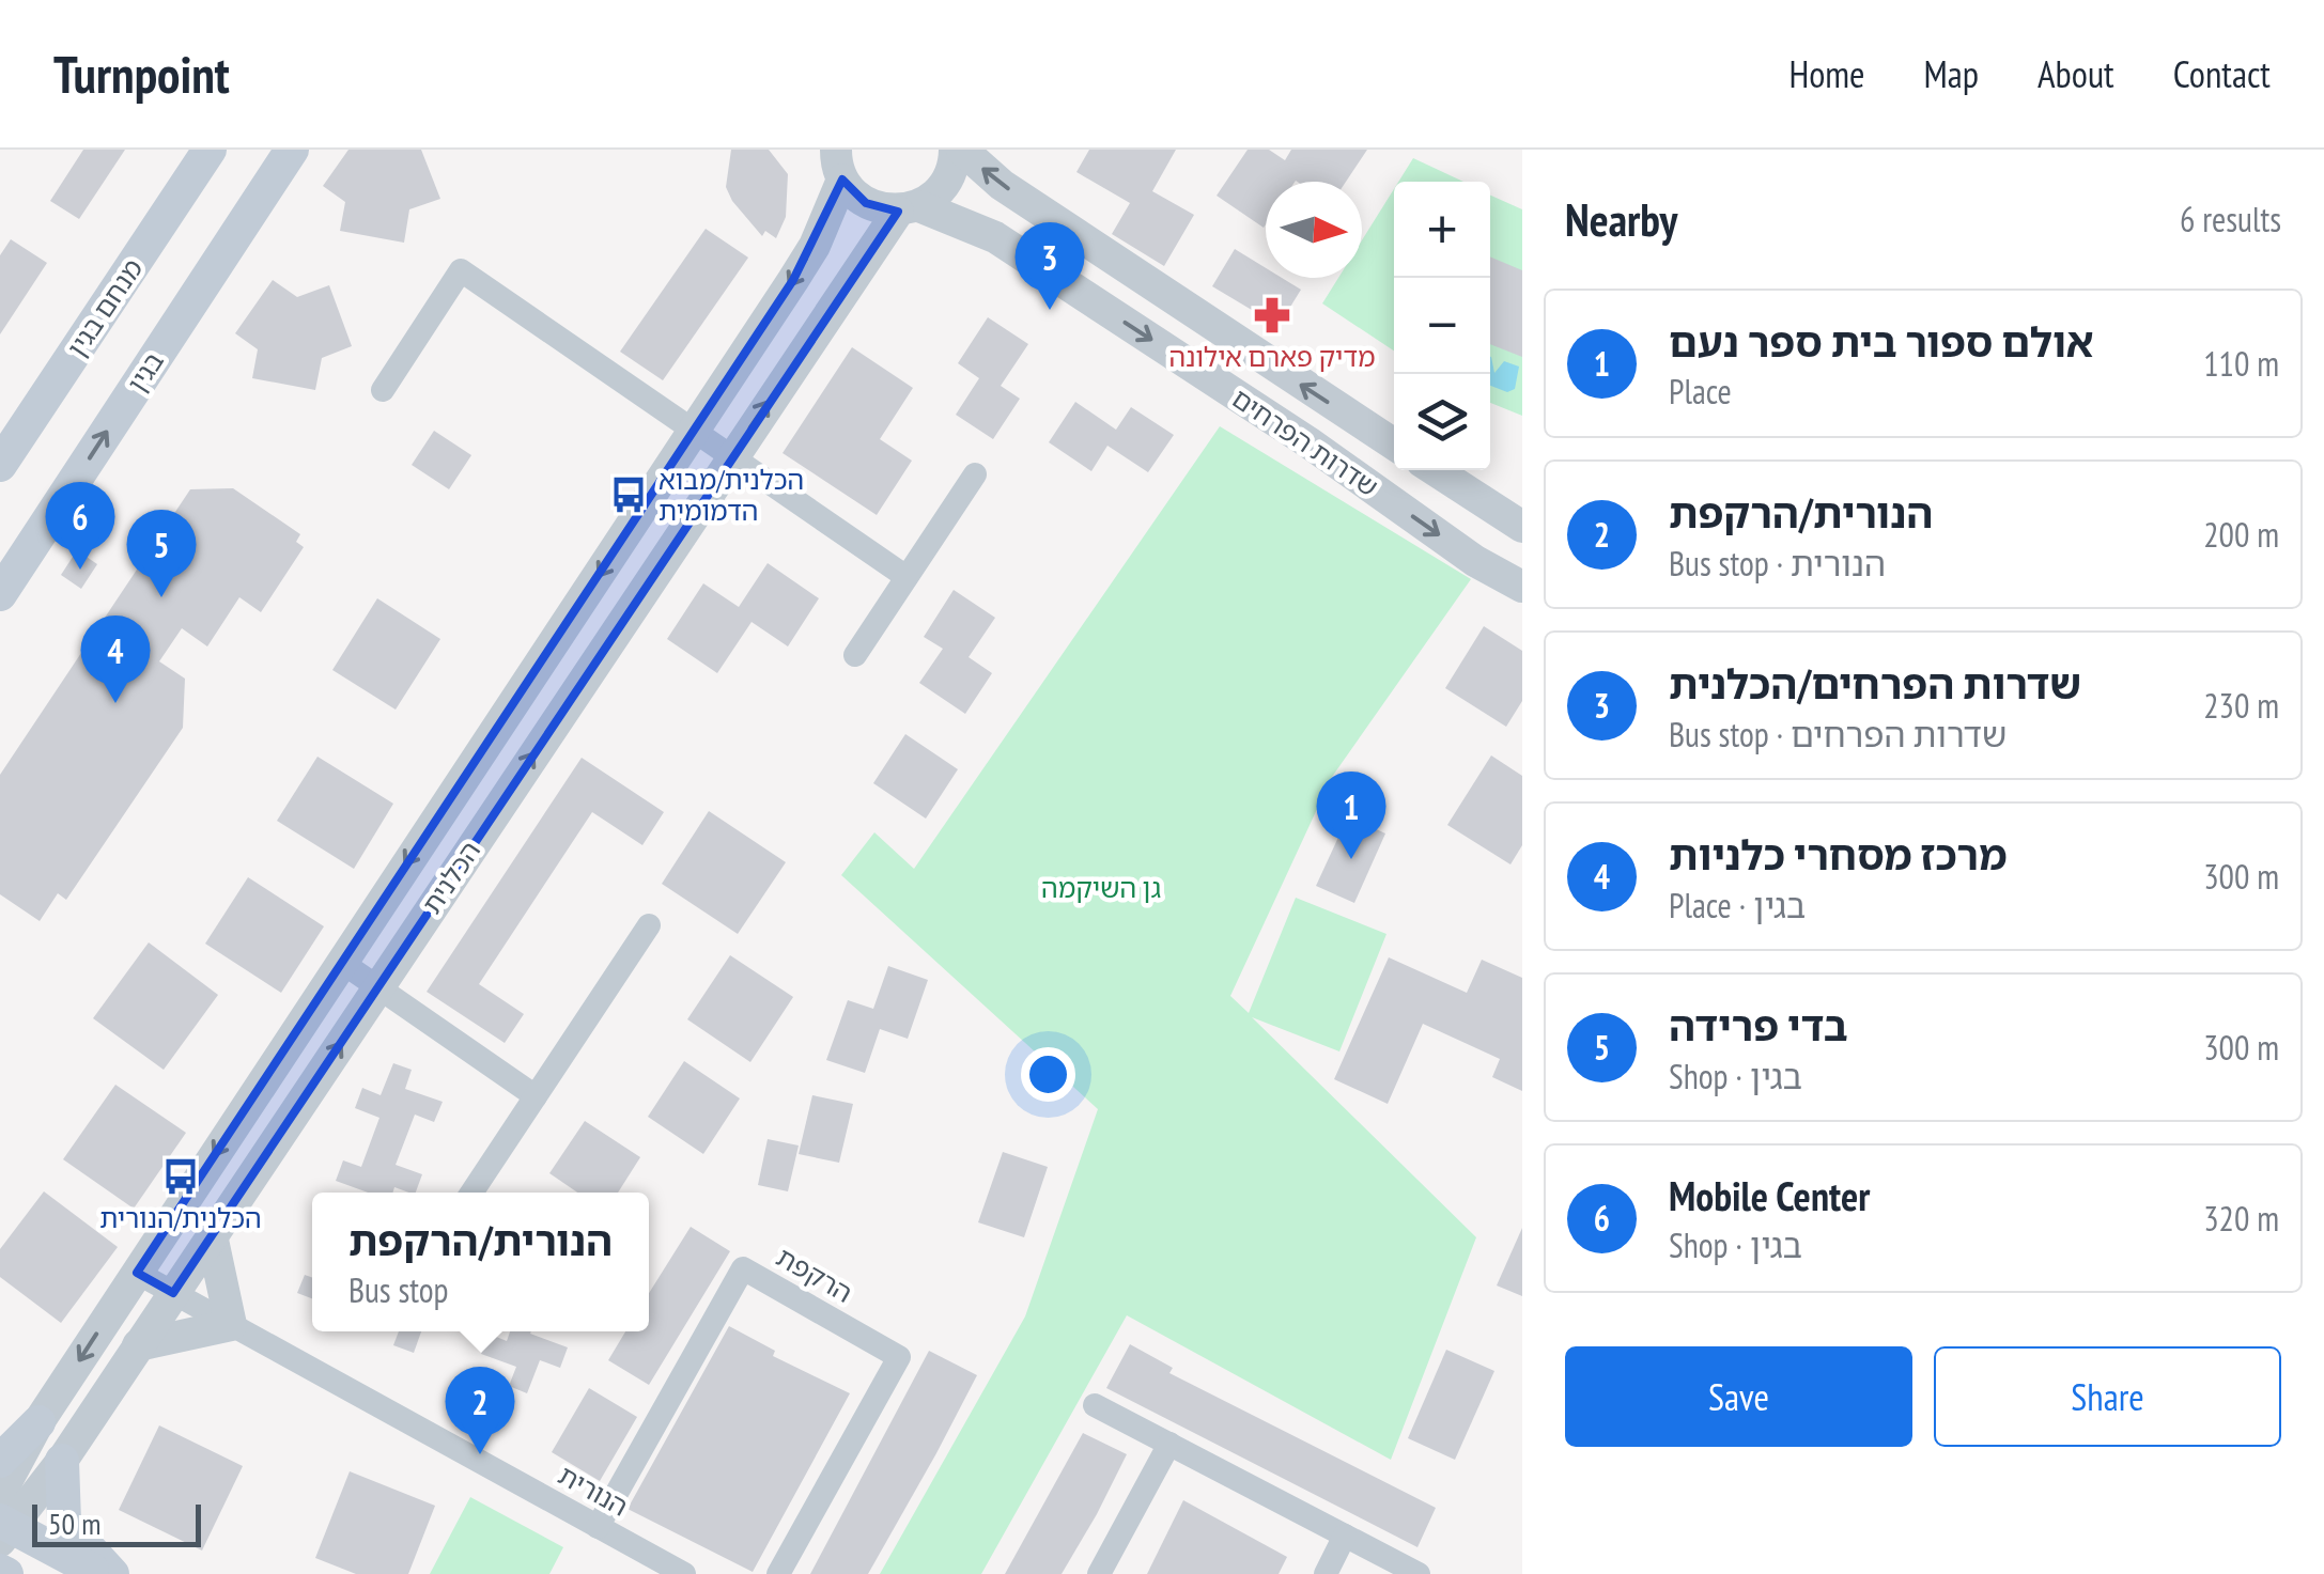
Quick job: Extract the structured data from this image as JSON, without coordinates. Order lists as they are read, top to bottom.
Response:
{
  "streets": {
    "main road": ["מנחם בגין", "בגין"],
    "street": [
      "שדרות הפרחים",
      "הכלנית",
      "הרקפת",
      "הנורית"
    ]
  },
  "crossings": [
    ["שדרות הפרחים", "הכלנית"],
    ["הכלנית", "הנורית"],
    ["הרקפת", "הנורית"]
  ],
  "one_way": ["בגין"],
  "parks": ["גן השיקמה"],
  "places": {
    "pharmacy": ["מדיק פארם אילונה"],
    "bus stop": ["הכלנית/מבוא הדמומית", "הכלנית/הנורית"]
  },
  "scale_bar": "50 m",
  "north": "right",
  "page": {
    "header": "Turnpoint",
    "nav": [
      "Home",
      "Map",
      "About",
      "Contact"
    ],
    "heading": ["Nearby", "6 results"],
    "map_buttons": ["+", "−"],
    "pins": [
      "3",
      "6",
      "5",
      "4",
      "1",
      "2"
    ],
    "list": [
      {
        "mark": "1",
        "name": "אולם ספור בית ספר נעם",
        "note": "Place",
        "value": "110 m"
      },
      {
        "mark": "2",
        "name": "הנורית/הרקפת",
        "note": "Bus stop · הנורית",
        "value": "200 m"
      },
      {
        "mark": "3",
        "name": "שדרות הפרחים/הכלנית",
        "note": "Bus stop · שדרות הפרחים",
        "value": "230 m"
      },
      {
        "mark": "4",
        "name": "מרכז מסחרי כלניות",
        "note": "Place · בגין",
        "value": "300 m"
      },
      {
        "mark": "5",
        "name": "בדי פרידה",
        "note": "Shop · בגין",
        "value": "300 m"
      },
      {
        "mark": "6",
        "name": "Mobile Center",
        "note": "Shop · בגין",
        "value": "320 m"
      }
    ],
    "popup": ["הנורית/הרקפת", "Bus stop"],
    "buttons": ["Save", "Share"],
    "scale": "50 m"
  }
}
